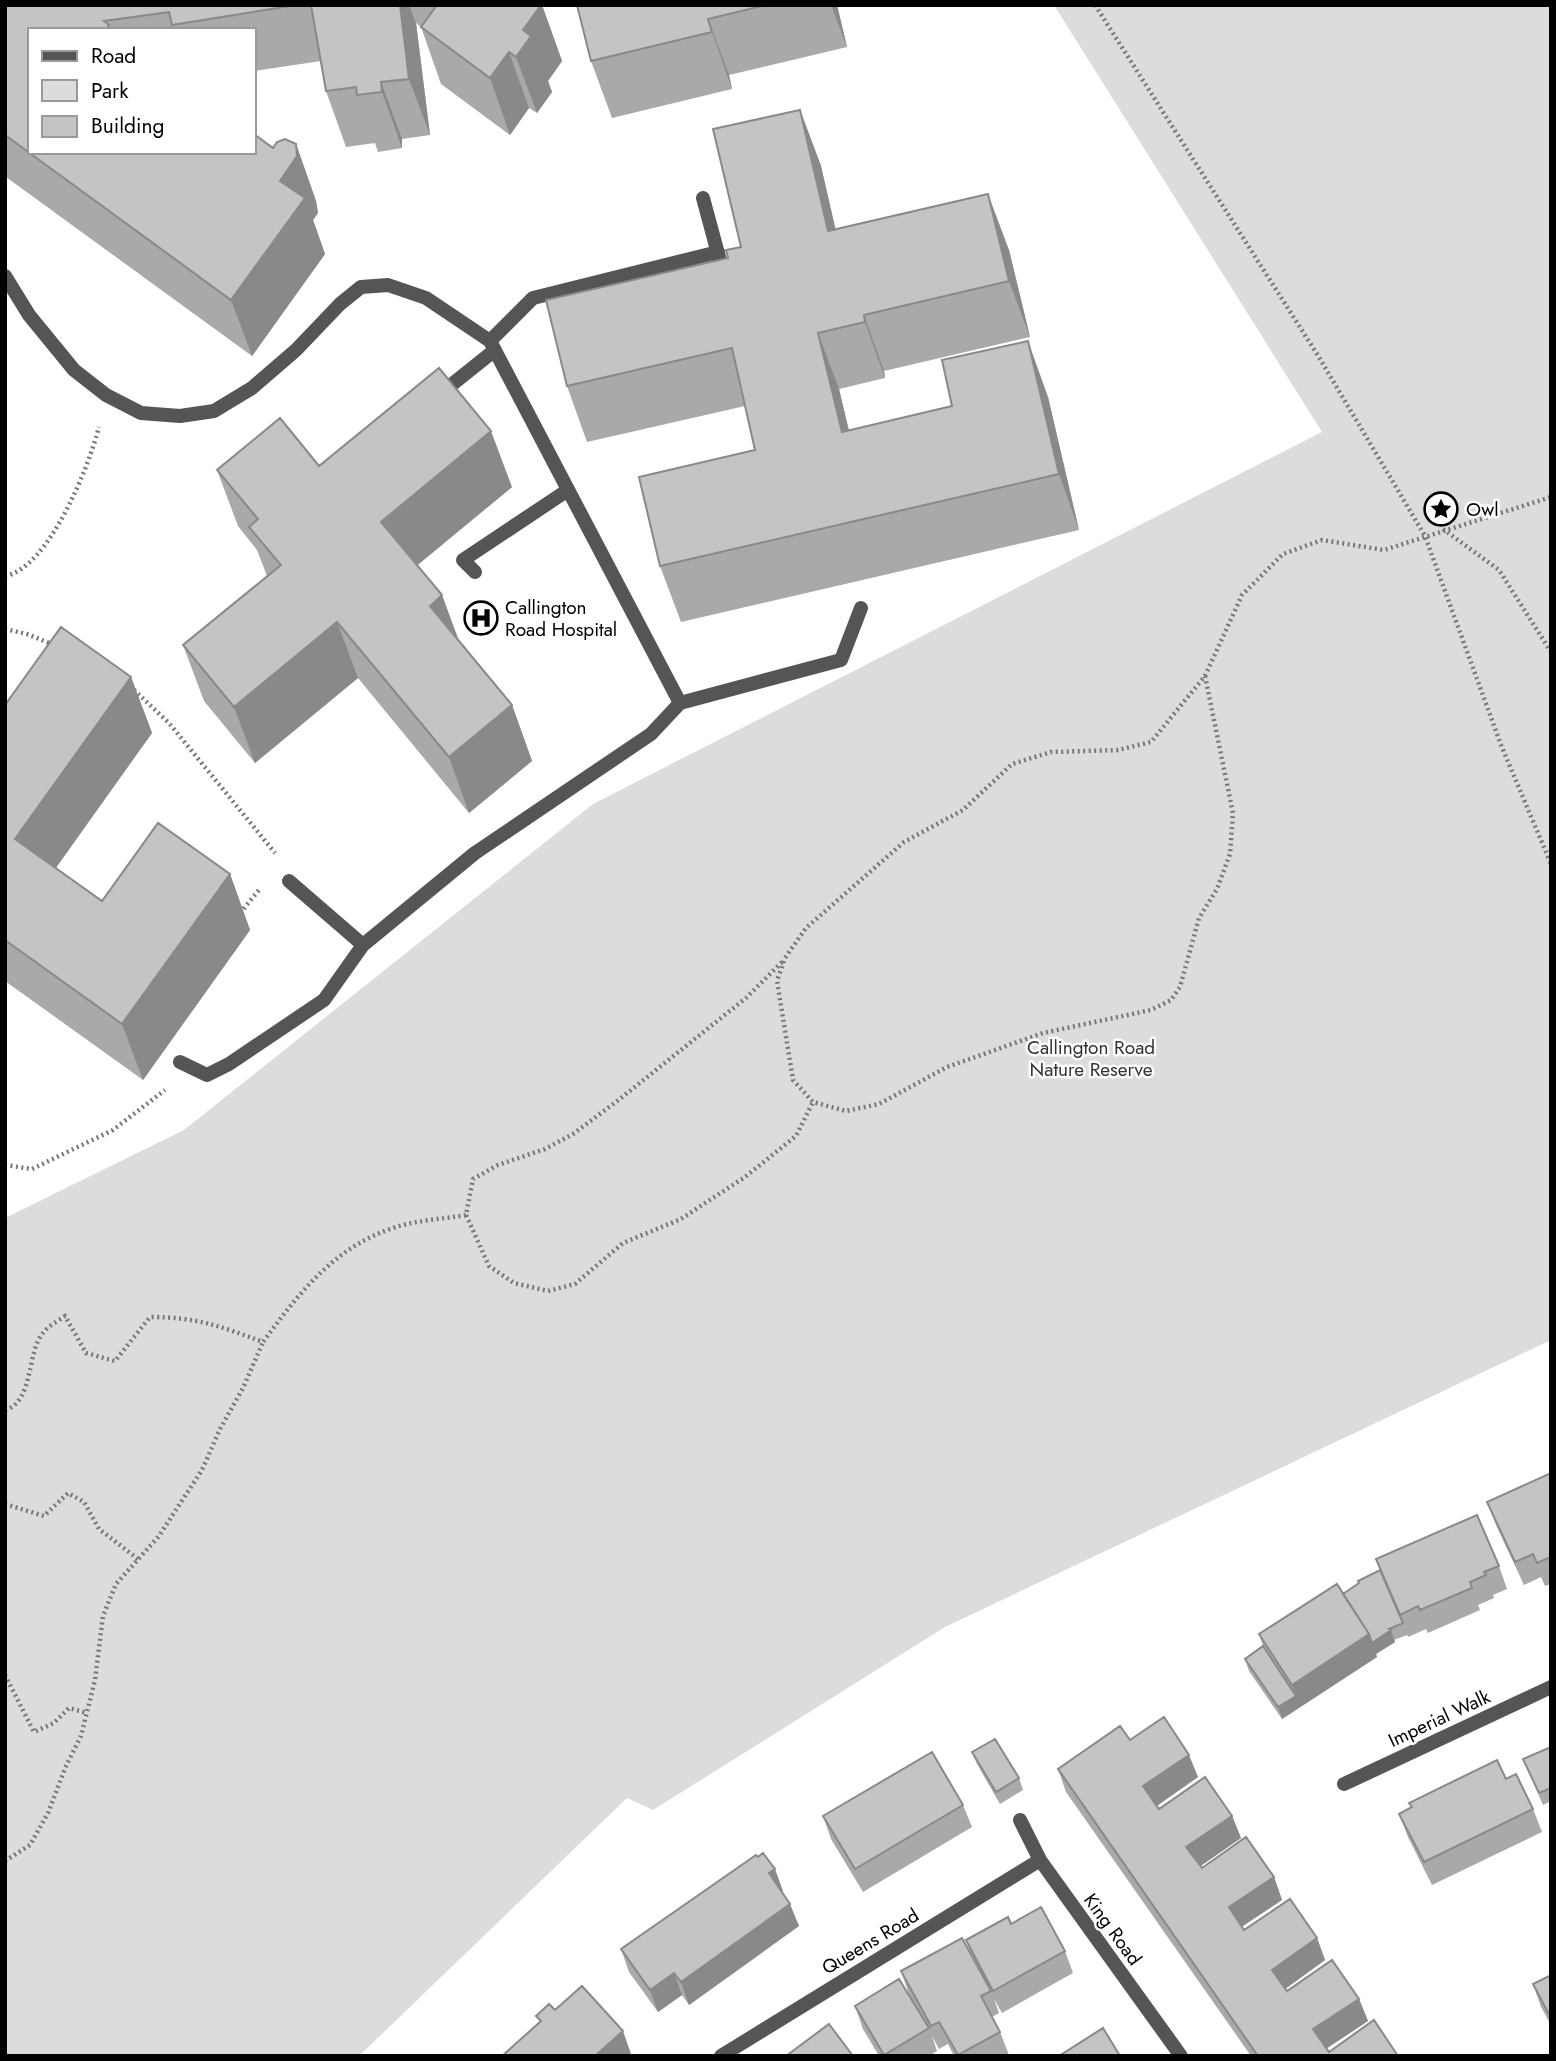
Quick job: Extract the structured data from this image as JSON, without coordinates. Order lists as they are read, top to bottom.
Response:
{
  "streets": {
    "street": ["Imperial Walk", "King Road", "Queens Road"]
  },
  "crossings": [
    ["King Road", "Queens Road"]
  ],
  "parks": ["Callington Road Nature Reserve"],
  "places": {
    "place": ["Owl"],
    "hospital": ["Callington Road Hospital"]
  },
  "legend": ["Road", "Park", "Building"]
}
